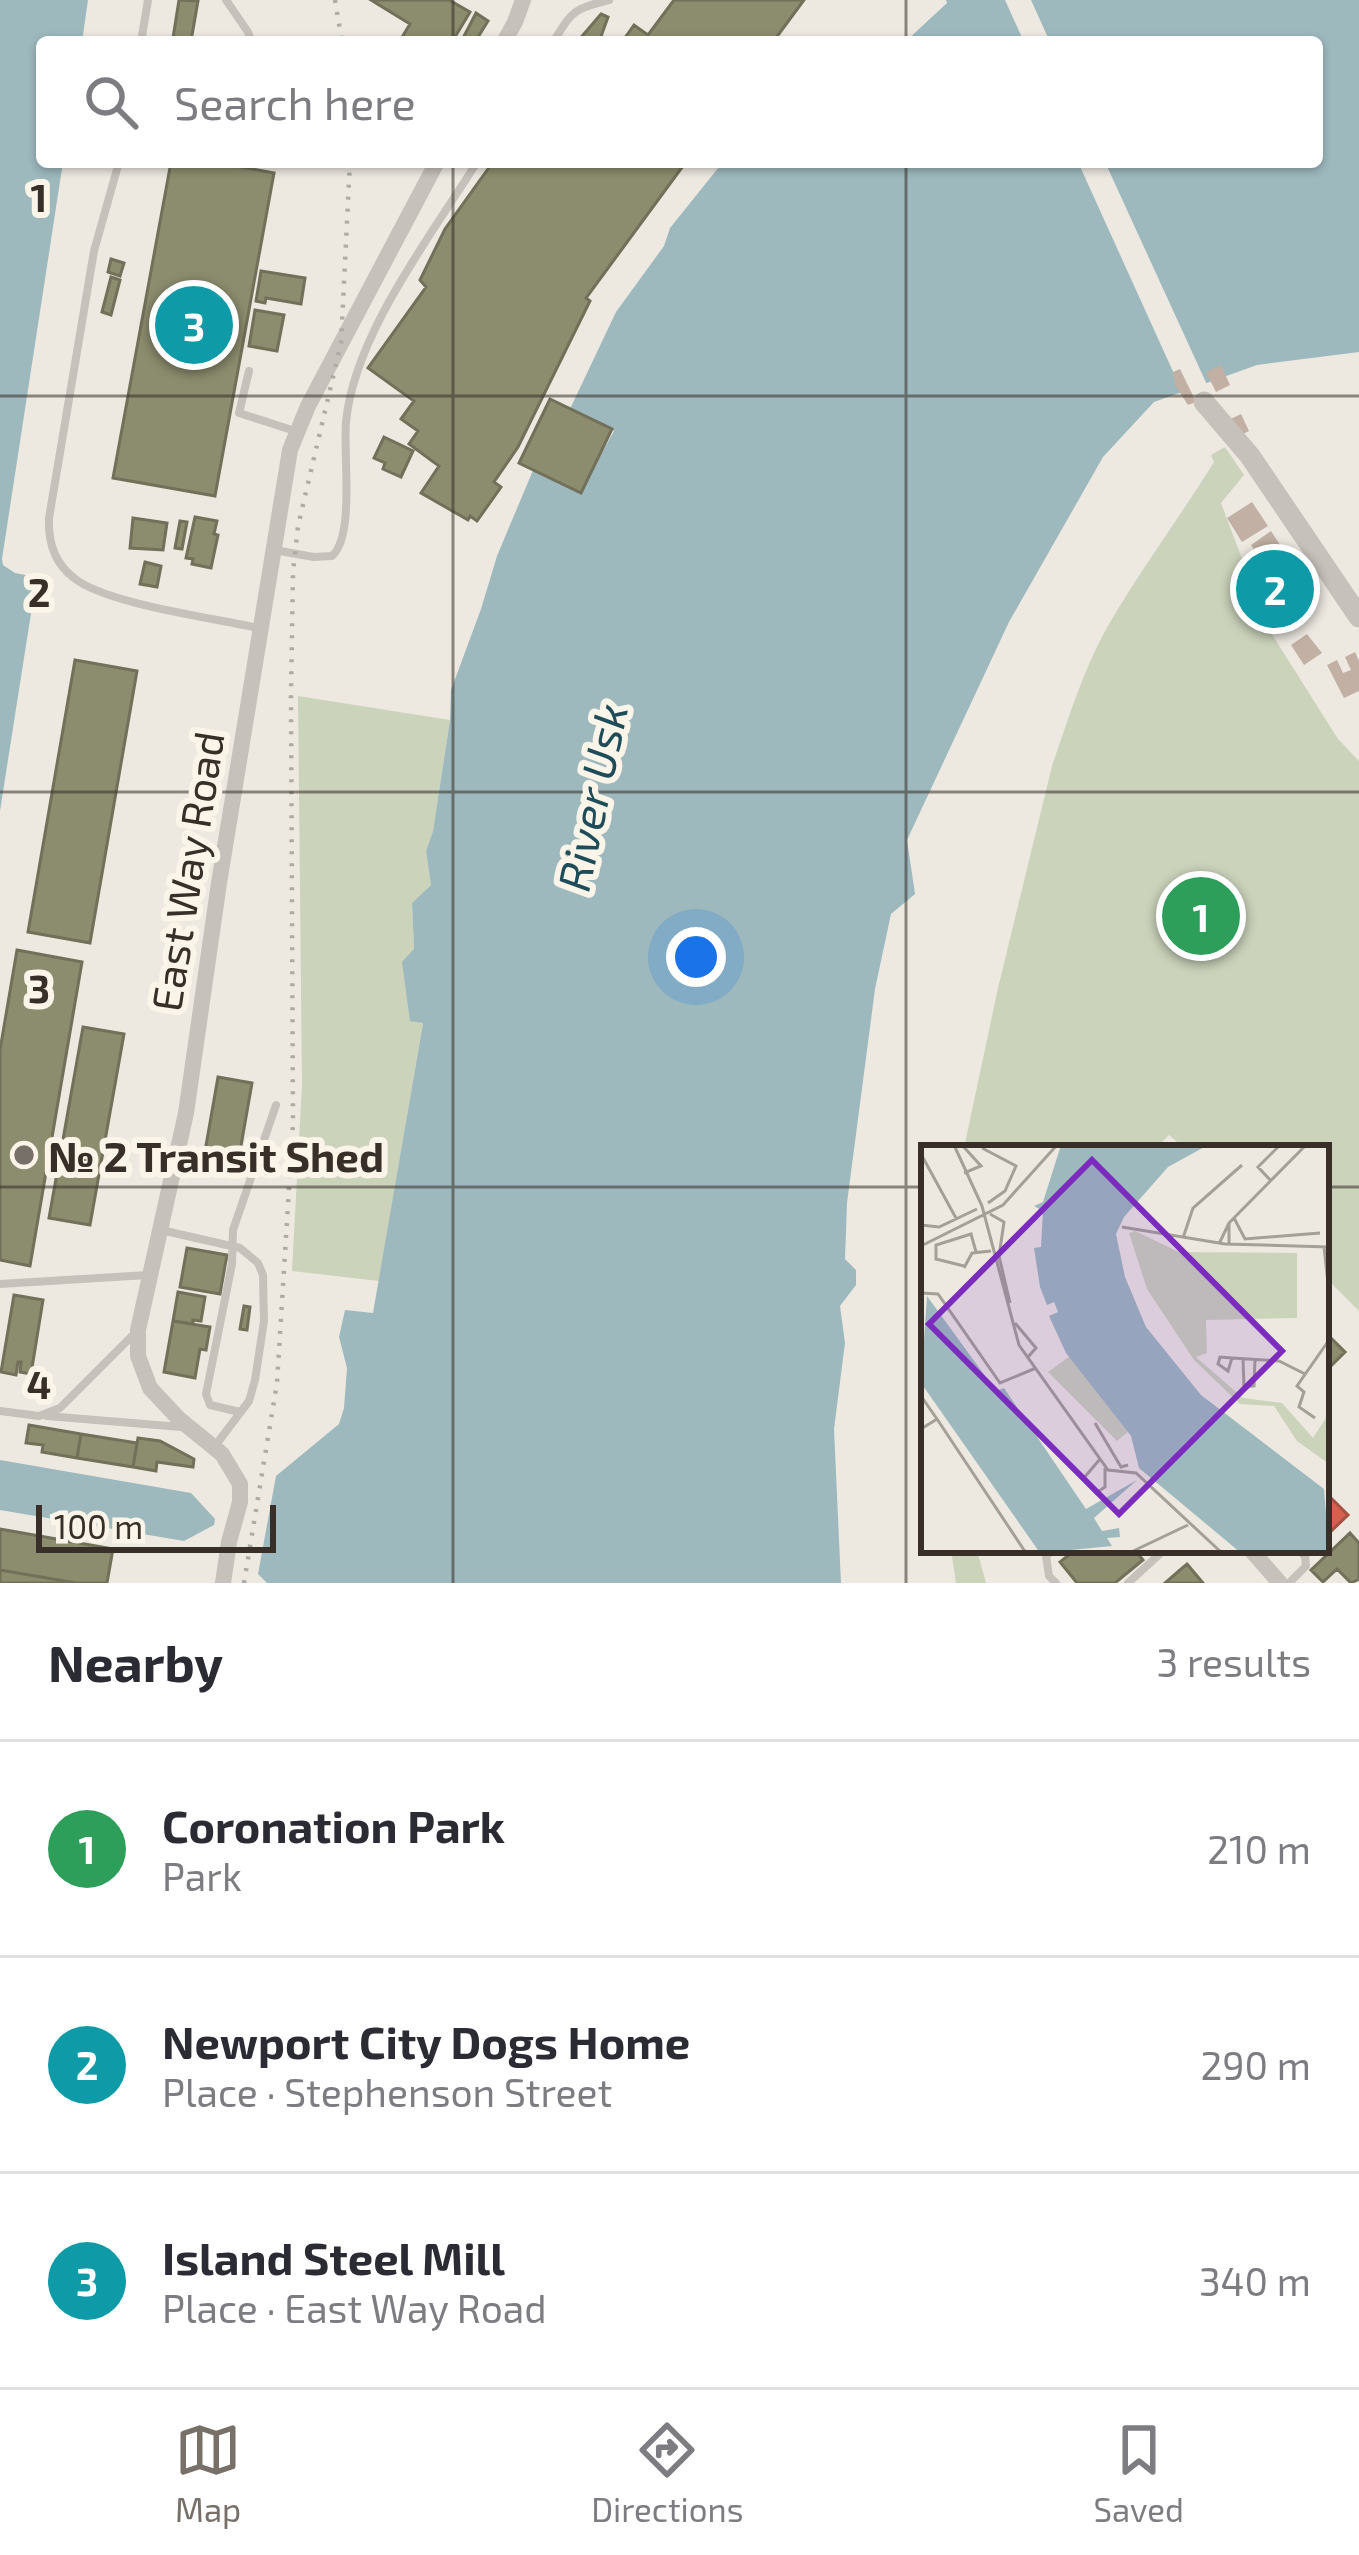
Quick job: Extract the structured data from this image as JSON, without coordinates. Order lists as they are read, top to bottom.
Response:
{
  "streets": {
    "street": ["East Way Road"]
  },
  "water": ["River Usk"],
  "places": ["№ 2 Transit Shed"],
  "scale_bar": "100 m",
  "page": {
    "search": "Search here",
    "pins": ["3", "2", "1"],
    "scale": "100 m",
    "heading": ["Nearby", "3 results"],
    "list": [
      {
        "mark": "1",
        "name": "Coronation Park",
        "note": "Park",
        "value": "210 m"
      },
      {
        "mark": "2",
        "name": "Newport City Dogs Home",
        "note": "Place · Stephenson Street",
        "value": "290 m"
      },
      {
        "mark": "3",
        "name": "Island Steel Mill",
        "note": "Place · East Way Road",
        "value": "340 m"
      }
    ],
    "nav": ["Map", "Directions", "Saved"]
  },
  "grid": {
    "rows": [
      "1",
      "2",
      "3",
      "4"
    ]
  }
}
